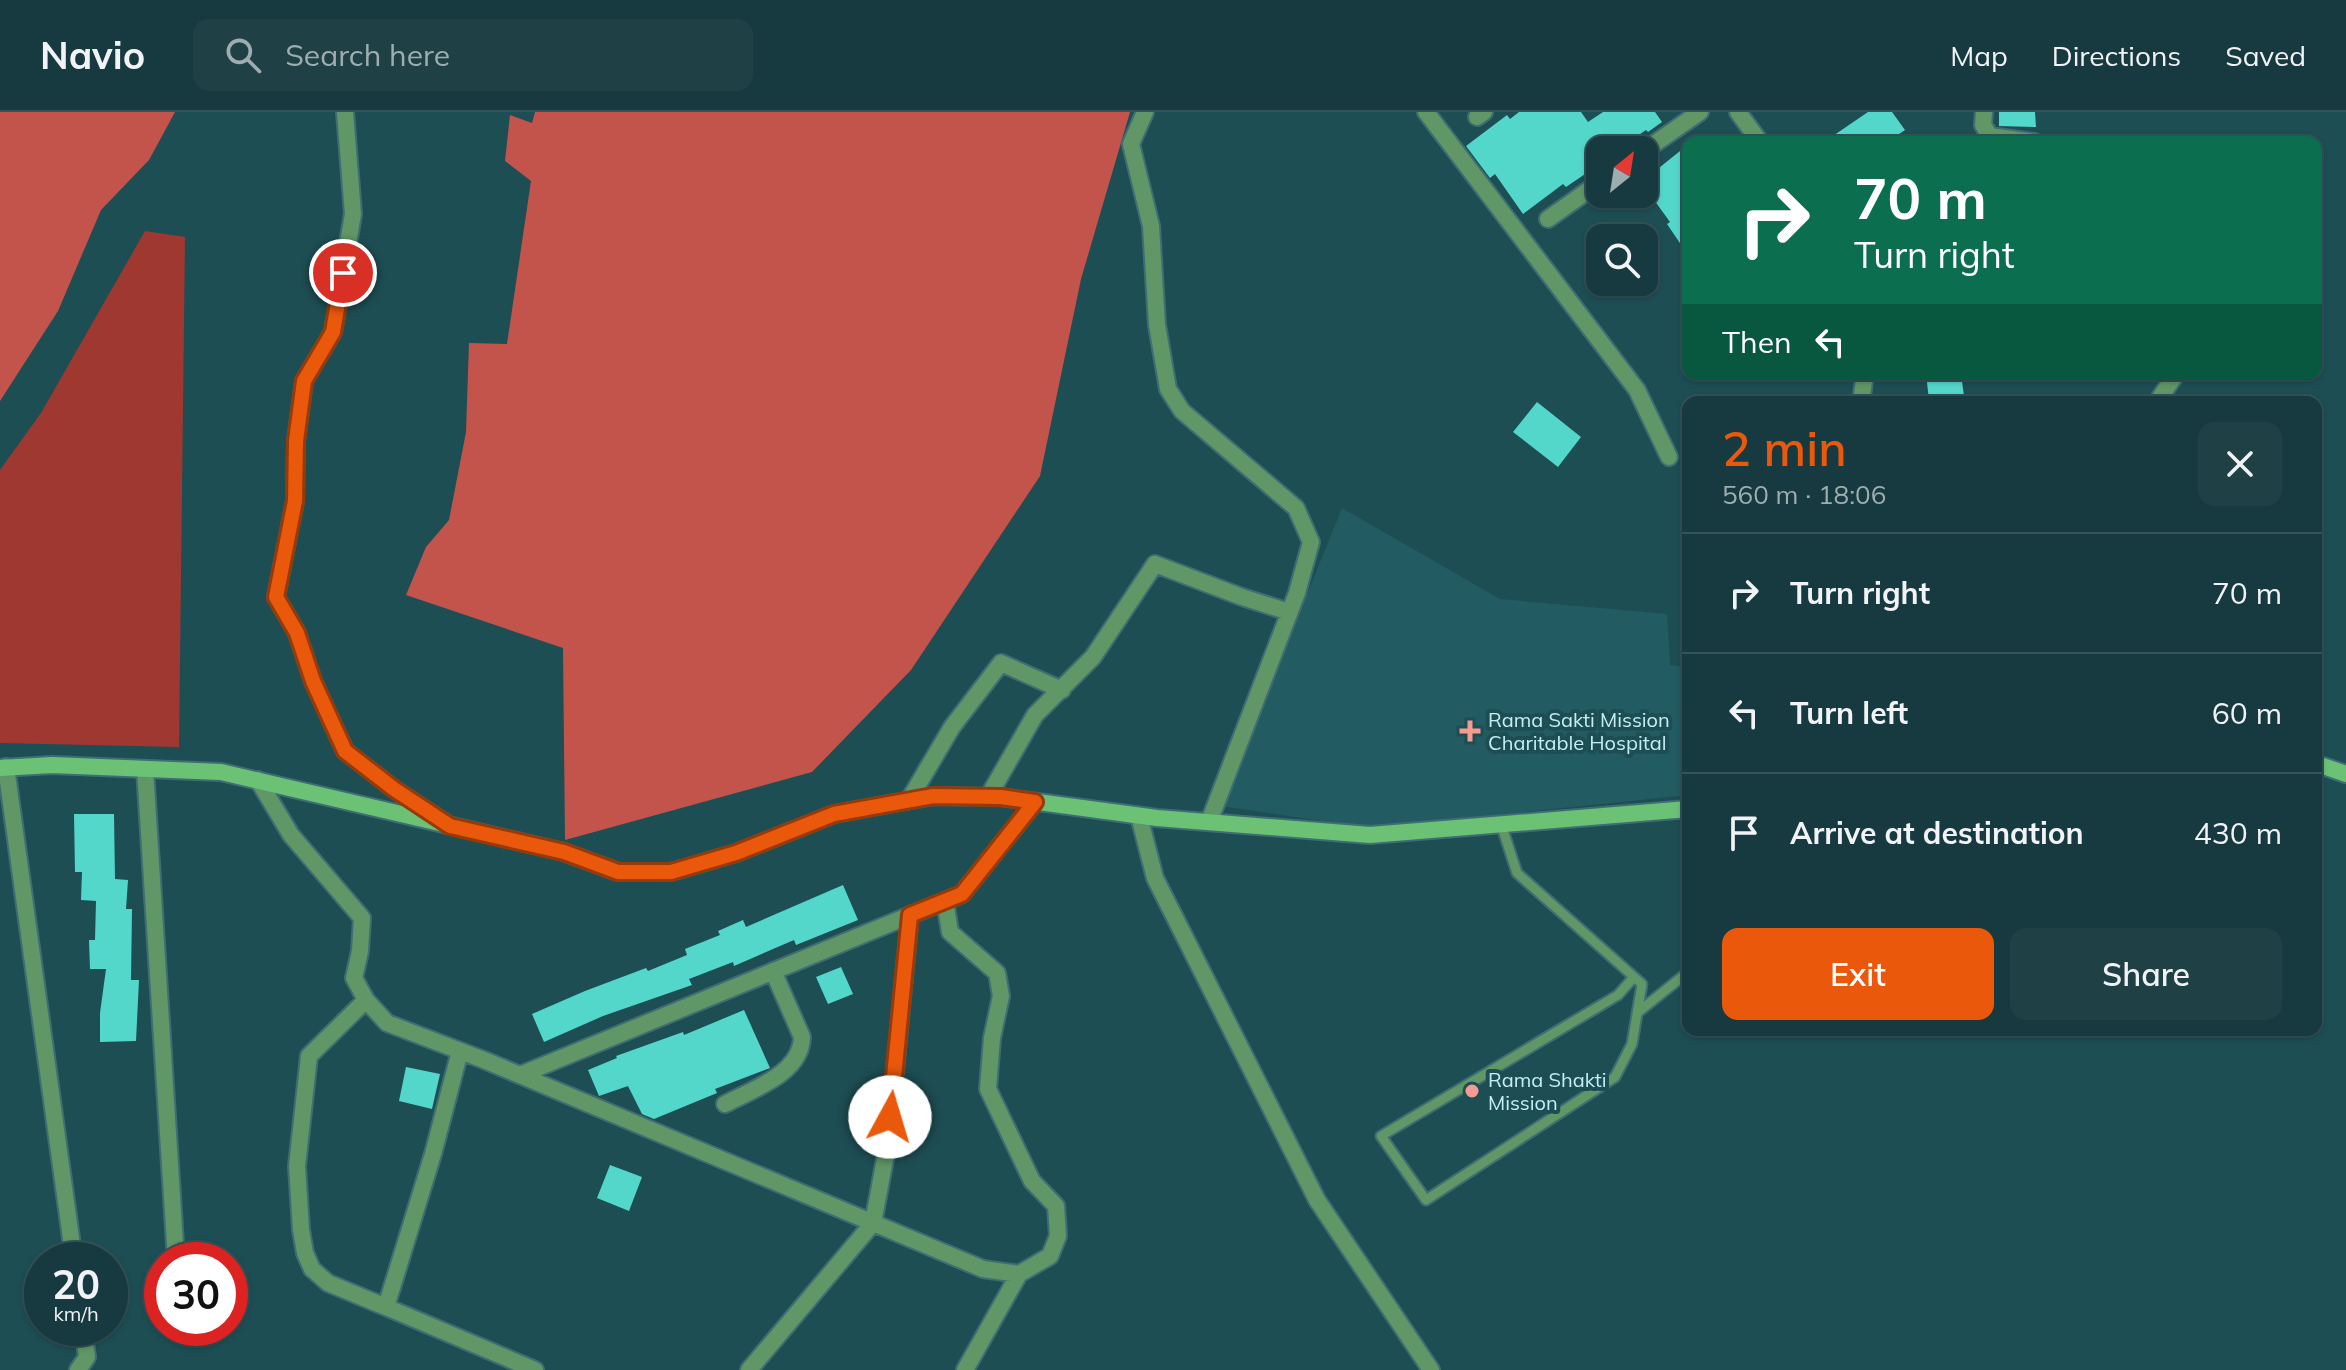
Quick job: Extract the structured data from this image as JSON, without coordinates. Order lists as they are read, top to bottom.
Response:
{
  "places": {
    "health": ["Rama Sakti Mission Charitable Hospital"],
    "other": ["Rama Shakti Mission"]
  },
  "north": "top right",
  "page": {
    "header": "Navio",
    "search": "Search here",
    "nav": ["Map", "Directions", "Saved"],
    "turn": ["70 m", "Turn right"],
    "then": "Then",
    "heading": ["2 min", "560 m · 18:06"],
    "list": [
      {
        "name": "Turn right",
        "value": "70 m"
      },
      {
        "name": "Turn left",
        "value": "60 m"
      },
      {
        "name": "Arrive at destination",
        "value": "430 m"
      }
    ],
    "buttons": ["Exit", "Share"],
    "speed": "20 km/h",
    "limit": "30"
  }
}
